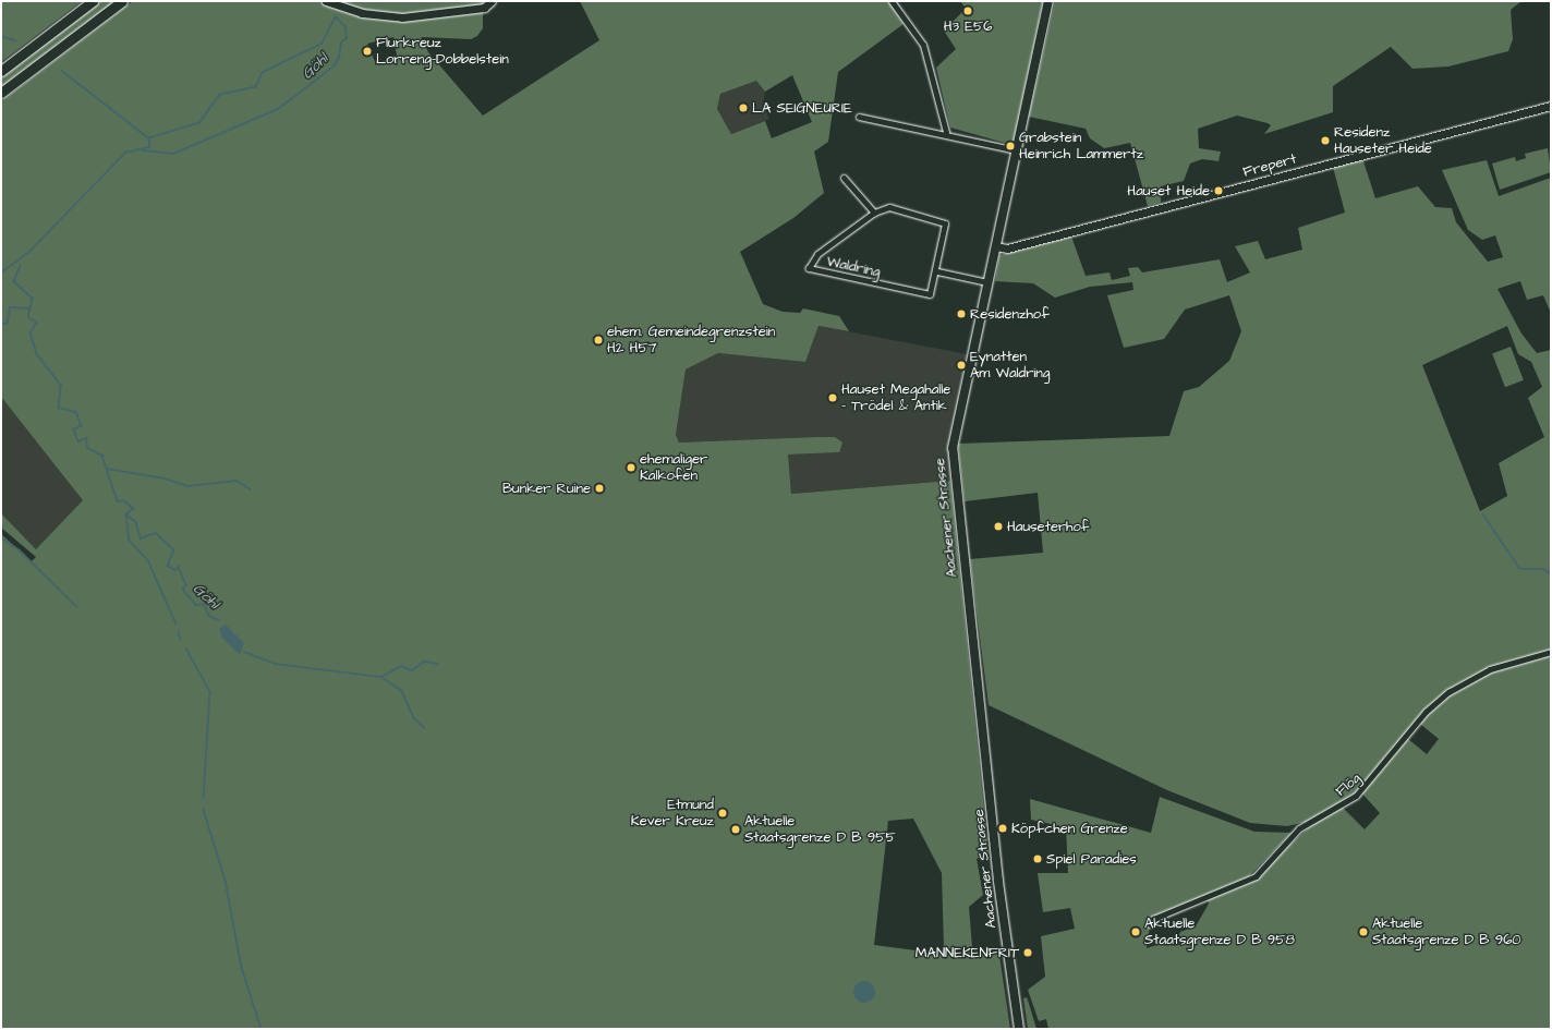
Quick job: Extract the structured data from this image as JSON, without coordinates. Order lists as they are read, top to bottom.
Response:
{
  "streets": {
    "main road": ["Aachener Strasse"],
    "street": ["Frepert", "Waldring", "Flög"]
  },
  "crossings": [
    ["Frepert", "Aachener Strasse"]
  ],
  "water": ["Göhl"],
  "places": [
    "H3 E56",
    "Flurkreuz Lorreng-Dobbelstein",
    "LA SEIGNEURIE",
    "Residenz Hauseter Heide",
    "Grabstein Heinrich Lammertz",
    "Hauset Heide",
    "Residenzhof",
    "ehem. Gemeindegrenzstein H2 H57",
    "Eynatten Am Waldring",
    "Hauset Megahalle - Trödel & Antik",
    "ehemaliger Kalkofen",
    "Bunker Ruine",
    "Hauseterhof",
    "Etmund Kever Kreuz",
    "Köpfchen Grenze",
    "Aktuelle Staatsgrenze D B 955",
    "Spiel Paradies",
    "Aktuelle Staatsgrenze D B 958",
    "Aktuelle Staatsgrenze D B 960",
    "MANNEKENFRIT"
  ]
}
